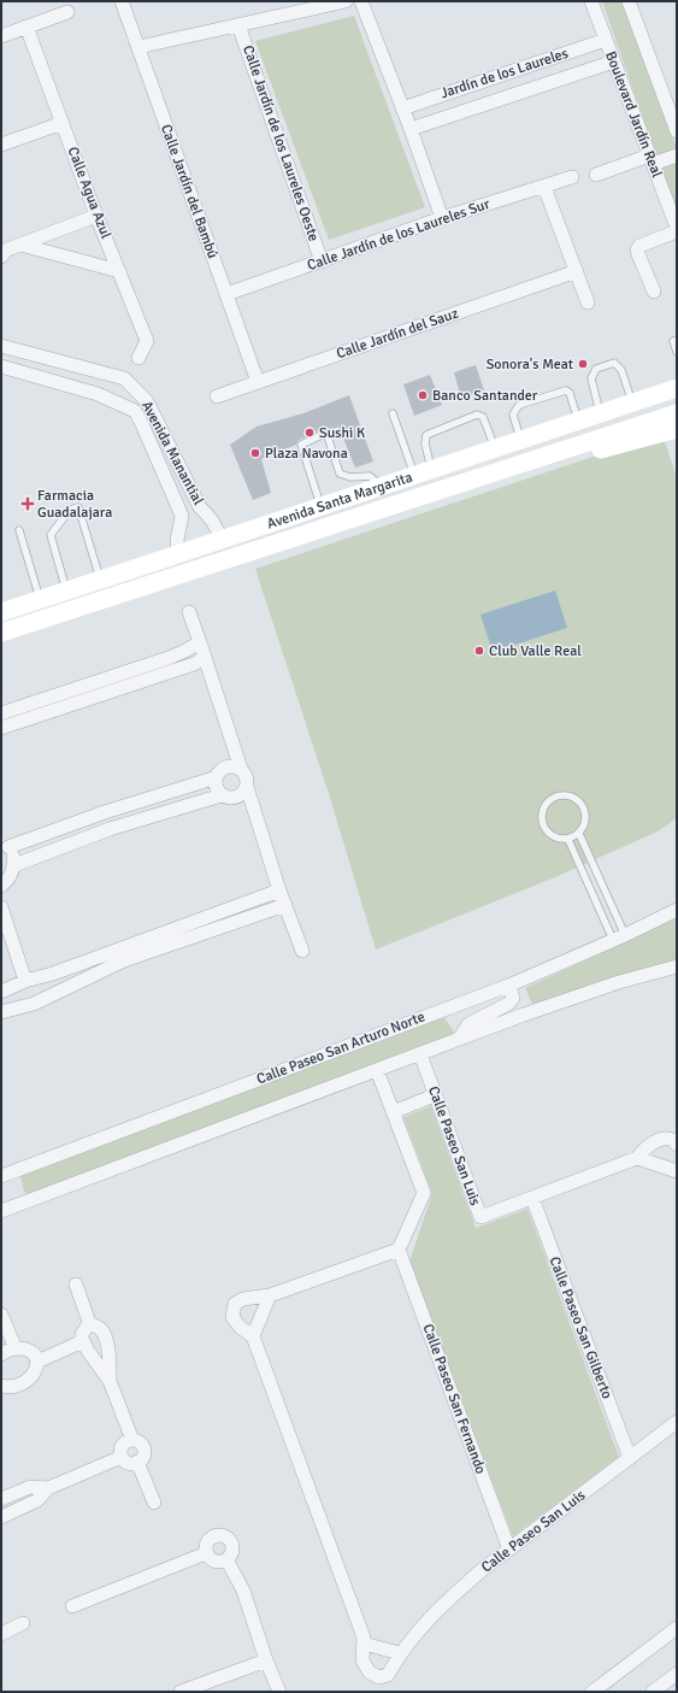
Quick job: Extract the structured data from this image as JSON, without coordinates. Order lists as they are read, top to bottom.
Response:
{
  "streets": {
    "main road": ["Avenida Santa Margarita"],
    "street": [
      "Jardín de los Laureles",
      "Boulevard Jardín Real",
      "Calle Jardín de los Laureles Oeste",
      "Calle Jardín del Bambú",
      "Calle Agua Azul",
      "Calle Jardín de los Laureles Sur",
      "Calle Jardín del Sauz",
      "Avenida Manantial",
      "Calle Paseo San Arturo Norte",
      "Calle Paseo San Luis",
      "Calle Paseo San Gilberto",
      "Calle Paseo San Fernando"
    ]
  },
  "crossings": [
    ["Jardín de los Laureles", "Boulevard Jardín Real"],
    ["Calle Jardín de los Laureles Oeste", "Calle Jardín de los Laureles Sur"],
    ["Calle Jardín del Bambú", "Calle Jardín de los Laureles Sur"],
    ["Calle Jardín del Bambú", "Calle Jardín del Sauz"],
    ["Avenida Manantial", "Avenida Santa Margarita"],
    ["Calle Paseo San Luis", "Calle Paseo San Gilberto"],
    ["Calle Paseo San Luis", "Calle Paseo San Fernando"]
  ],
  "places": {
    "other": [
      "Sonora's Meat",
      "Banco Santander",
      "Sushi K",
      "Plaza Navona",
      "Club Valle Real"
    ],
    "health": ["Farmacia Guadalajara"]
  }
}
